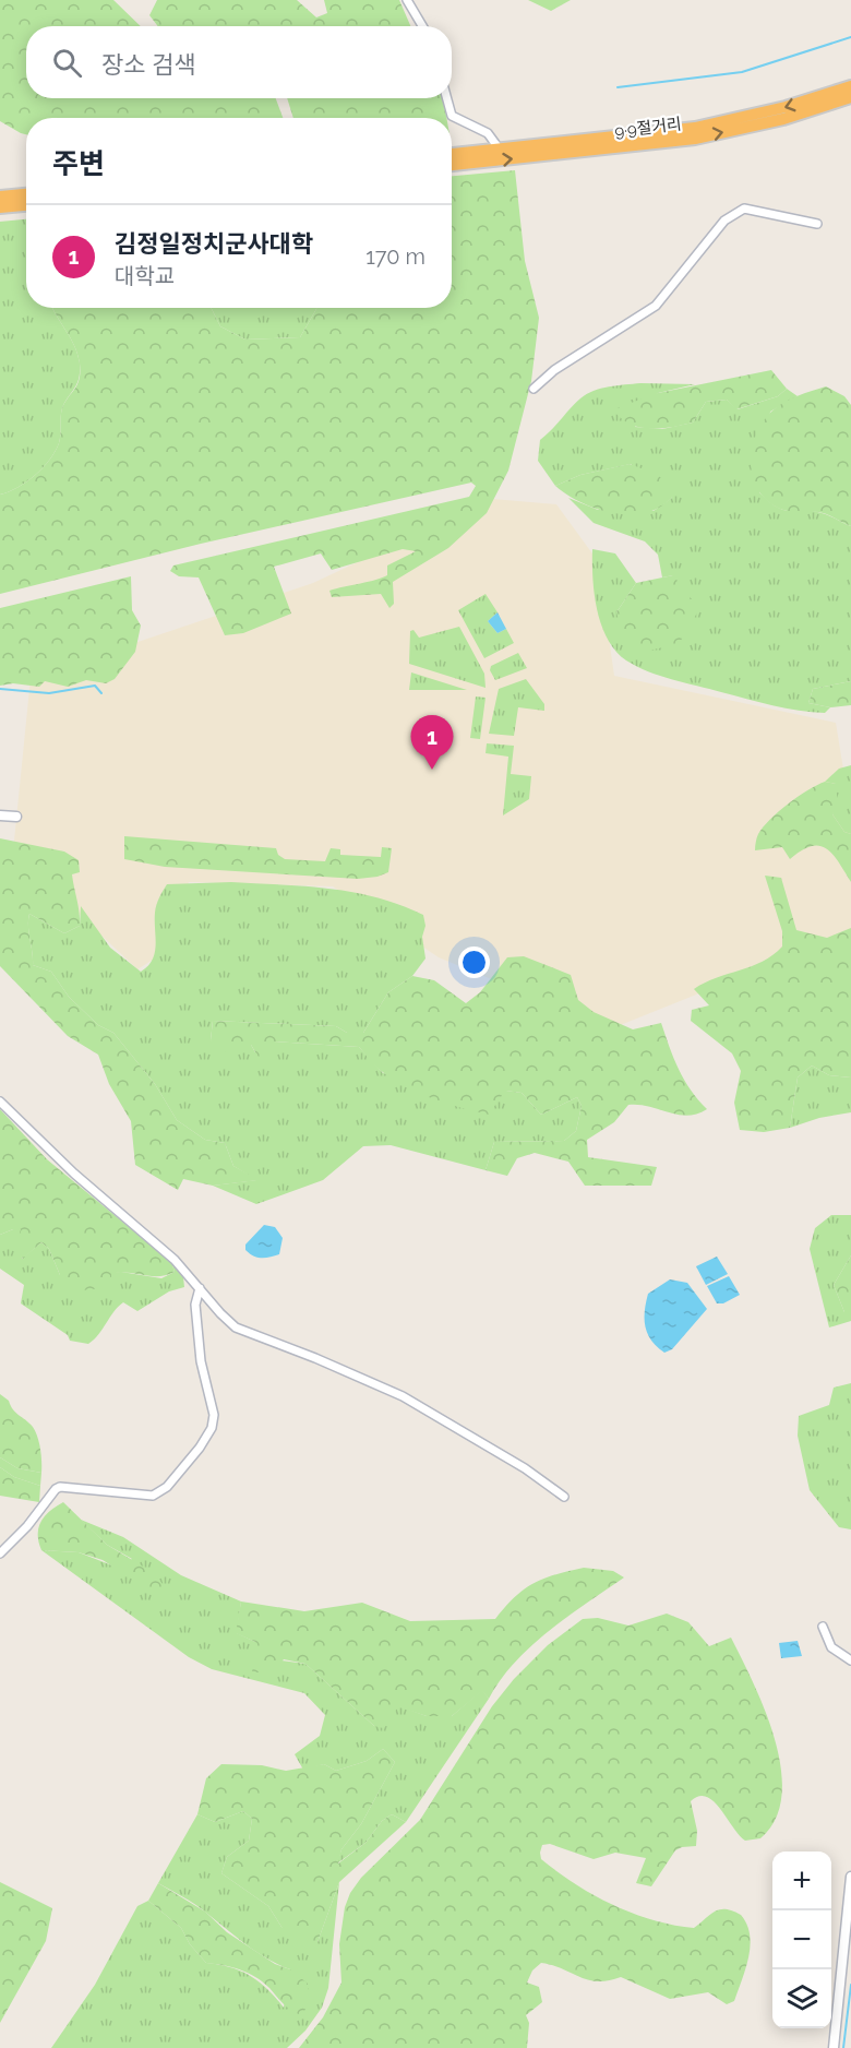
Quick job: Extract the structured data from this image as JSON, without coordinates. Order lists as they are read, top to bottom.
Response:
{
  "streets": {
    "highway": ["9·9절거리"]
  },
  "page": {
    "search": "장소 검색",
    "heading": "주변",
    "list": [
      {
        "mark": "1",
        "name": "김정일정치군사대학",
        "note": "대학교",
        "value": "170 m"
      }
    ],
    "pins": "1",
    "map_buttons": ["+", "−"]
  }
}
